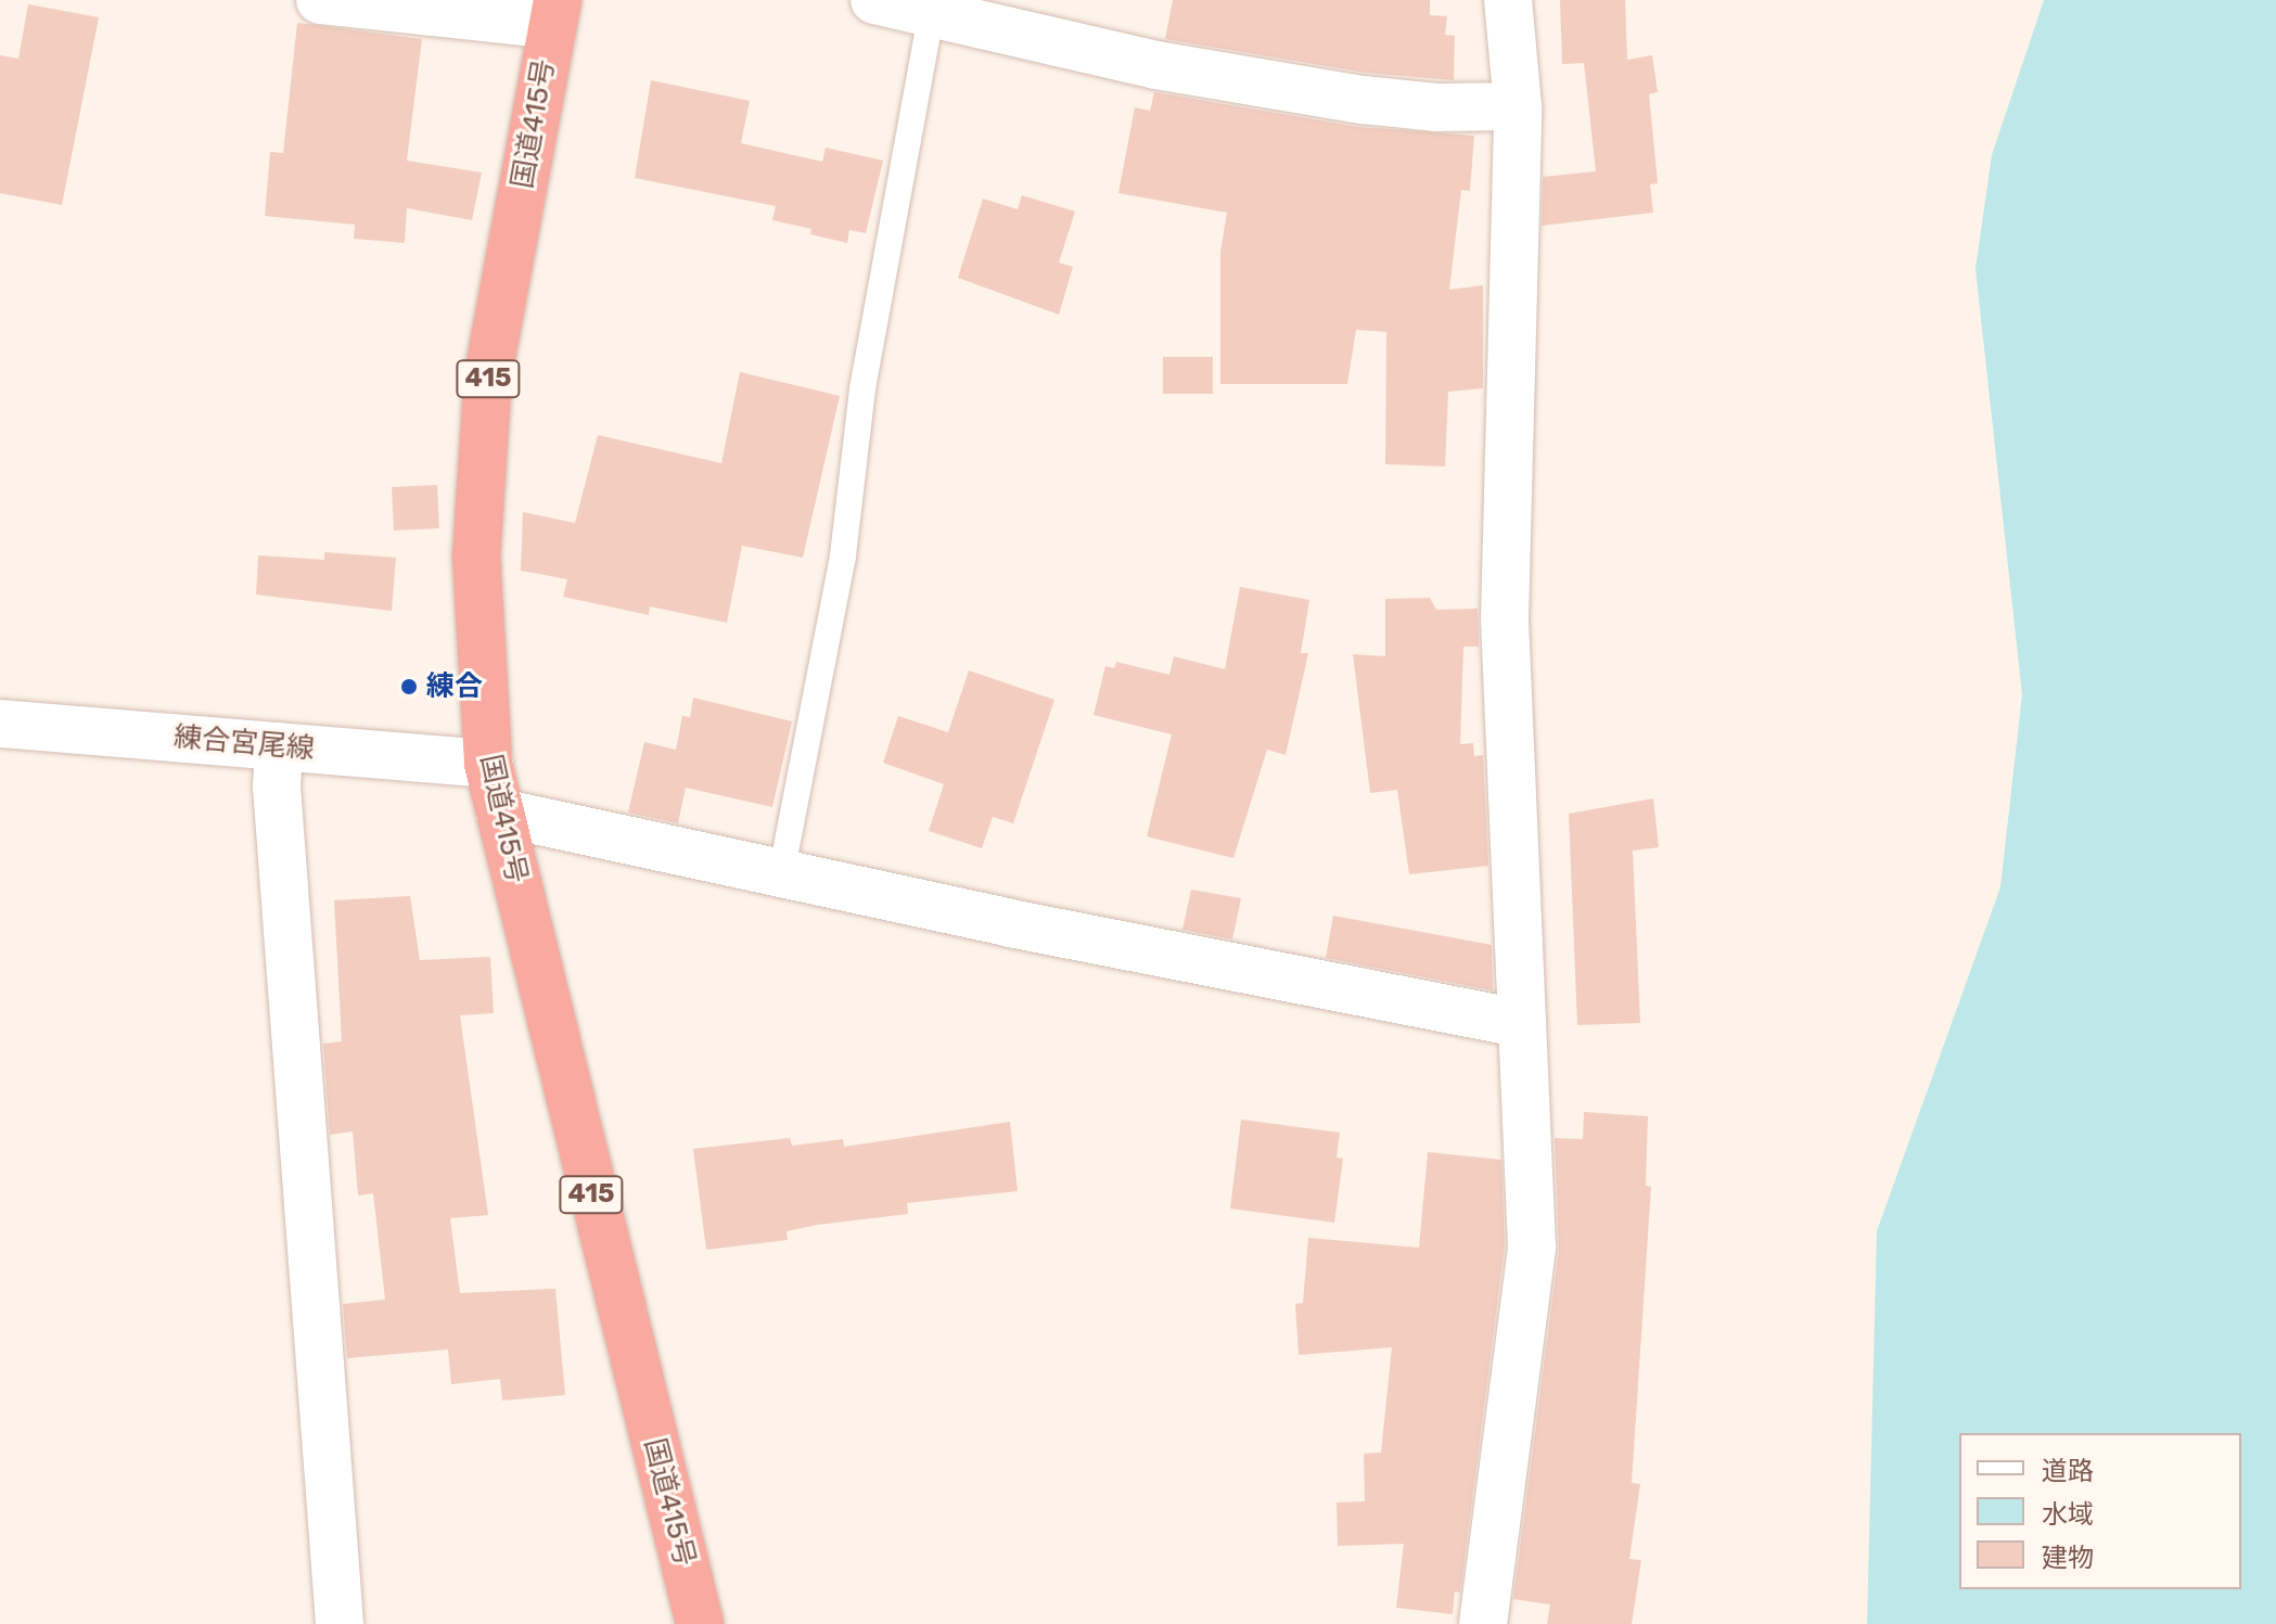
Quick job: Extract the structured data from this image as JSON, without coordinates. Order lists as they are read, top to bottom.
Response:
{
  "streets": {
    "highway": ["国道415号", "415"],
    "street": ["練合宮尾線"]
  },
  "crossings": [
    ["国道415号", "練合宮尾線"]
  ],
  "places": ["練合"],
  "legend": ["道路", "水域", "建物"]
}
